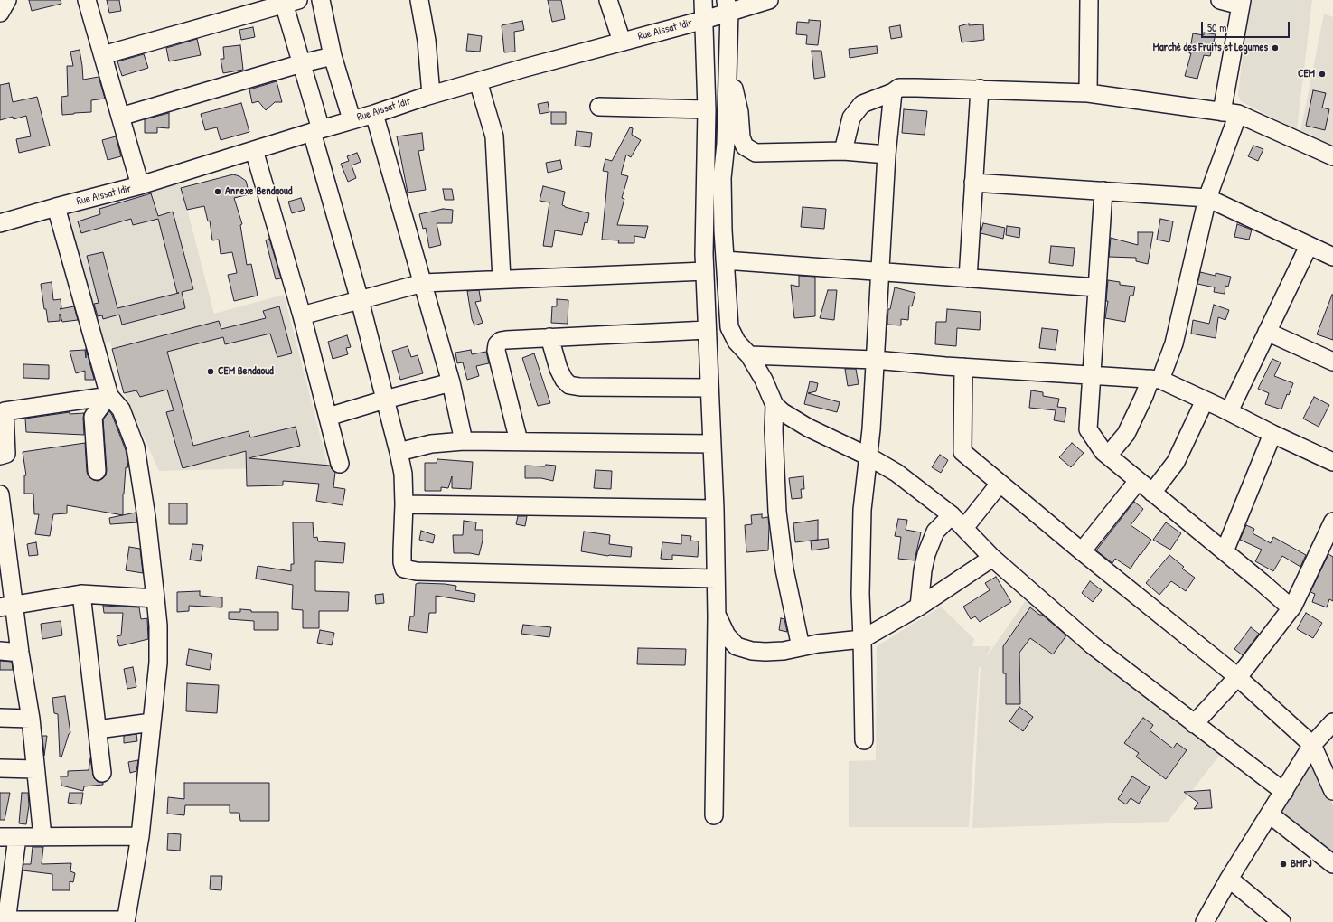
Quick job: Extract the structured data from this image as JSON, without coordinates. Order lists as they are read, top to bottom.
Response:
{
  "streets": {
    "street": ["Rue Aissat Idir"]
  },
  "places": [
    "Marché des Fruits et Legumes",
    "CEM",
    "Annexe Bendaoud",
    "CEM Bendaoud",
    "BMPJ"
  ],
  "scale_bar": "50 m"
}
